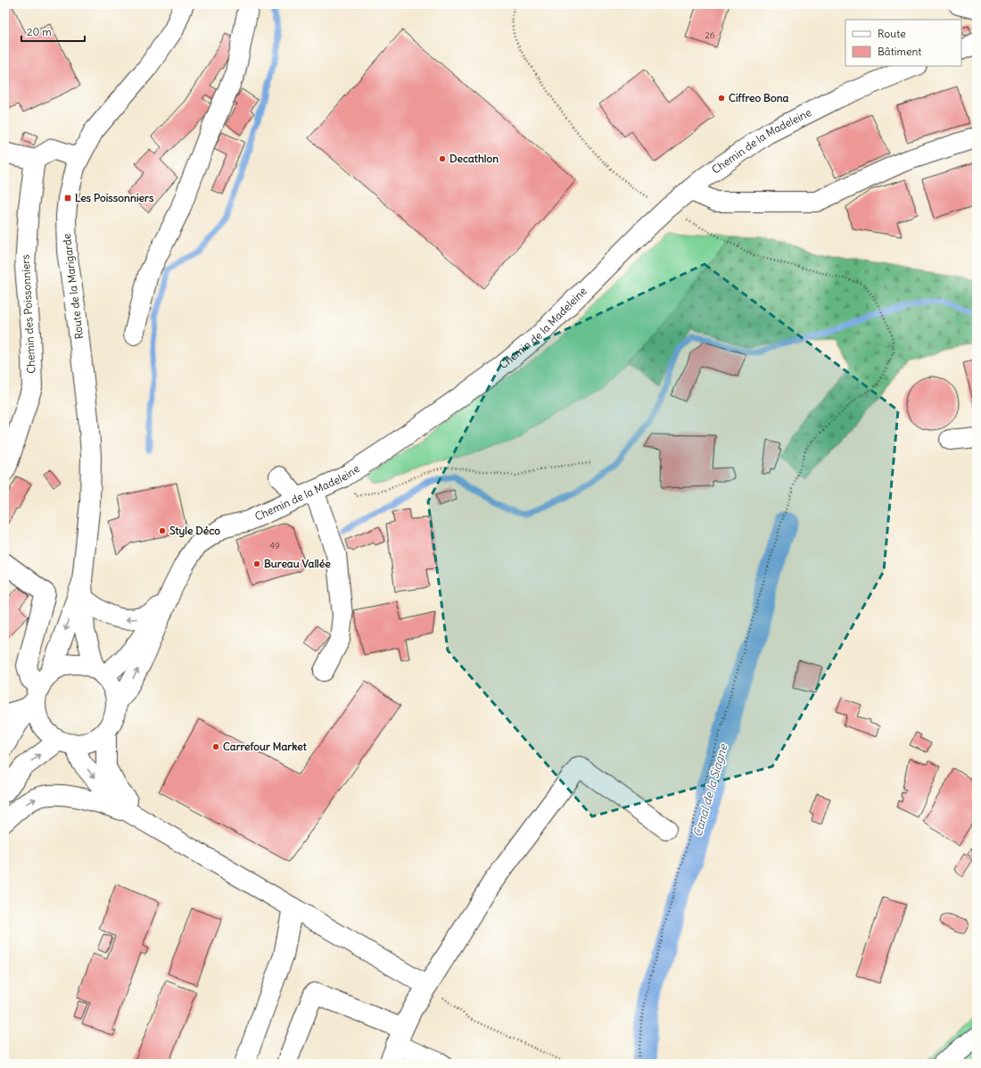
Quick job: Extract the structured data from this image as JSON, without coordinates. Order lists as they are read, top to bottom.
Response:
{
  "streets": {
    "street": ["Chemin de la Madeleine", "Route de la Marigarde", "Chemin des Poissonniers"]
  },
  "water": ["Canal de la Siagne"],
  "places": {
    "other": [
      "Ciffreo Bona",
      "Decathlon",
      "Style Déco",
      "Bureau Vallée",
      "Carrefour Market"
    ],
    "transit": ["Les Poissonniers"]
  },
  "house_numbers": ["26", "49"],
  "legend": ["Route", "Bâtiment"],
  "scale_bar": "20 m"
}
